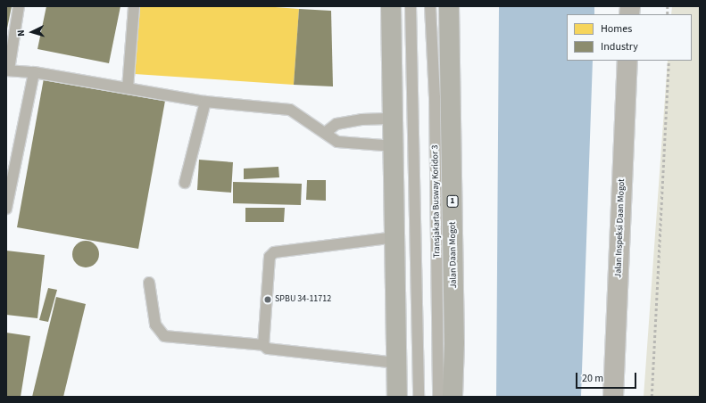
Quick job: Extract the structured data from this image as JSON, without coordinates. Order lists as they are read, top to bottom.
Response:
{
  "streets": {
    "highway": ["1", "Jalan Daan Mogot"],
    "street": ["Jalan Inspeksi Daan Mogot"],
    "lane": ["Transjakarta Busway Koridor 3"]
  },
  "places": ["SPBU 34-11712"],
  "legend": ["Homes", "Industry"],
  "scale_bar": "20 m",
  "north": "left"
}
